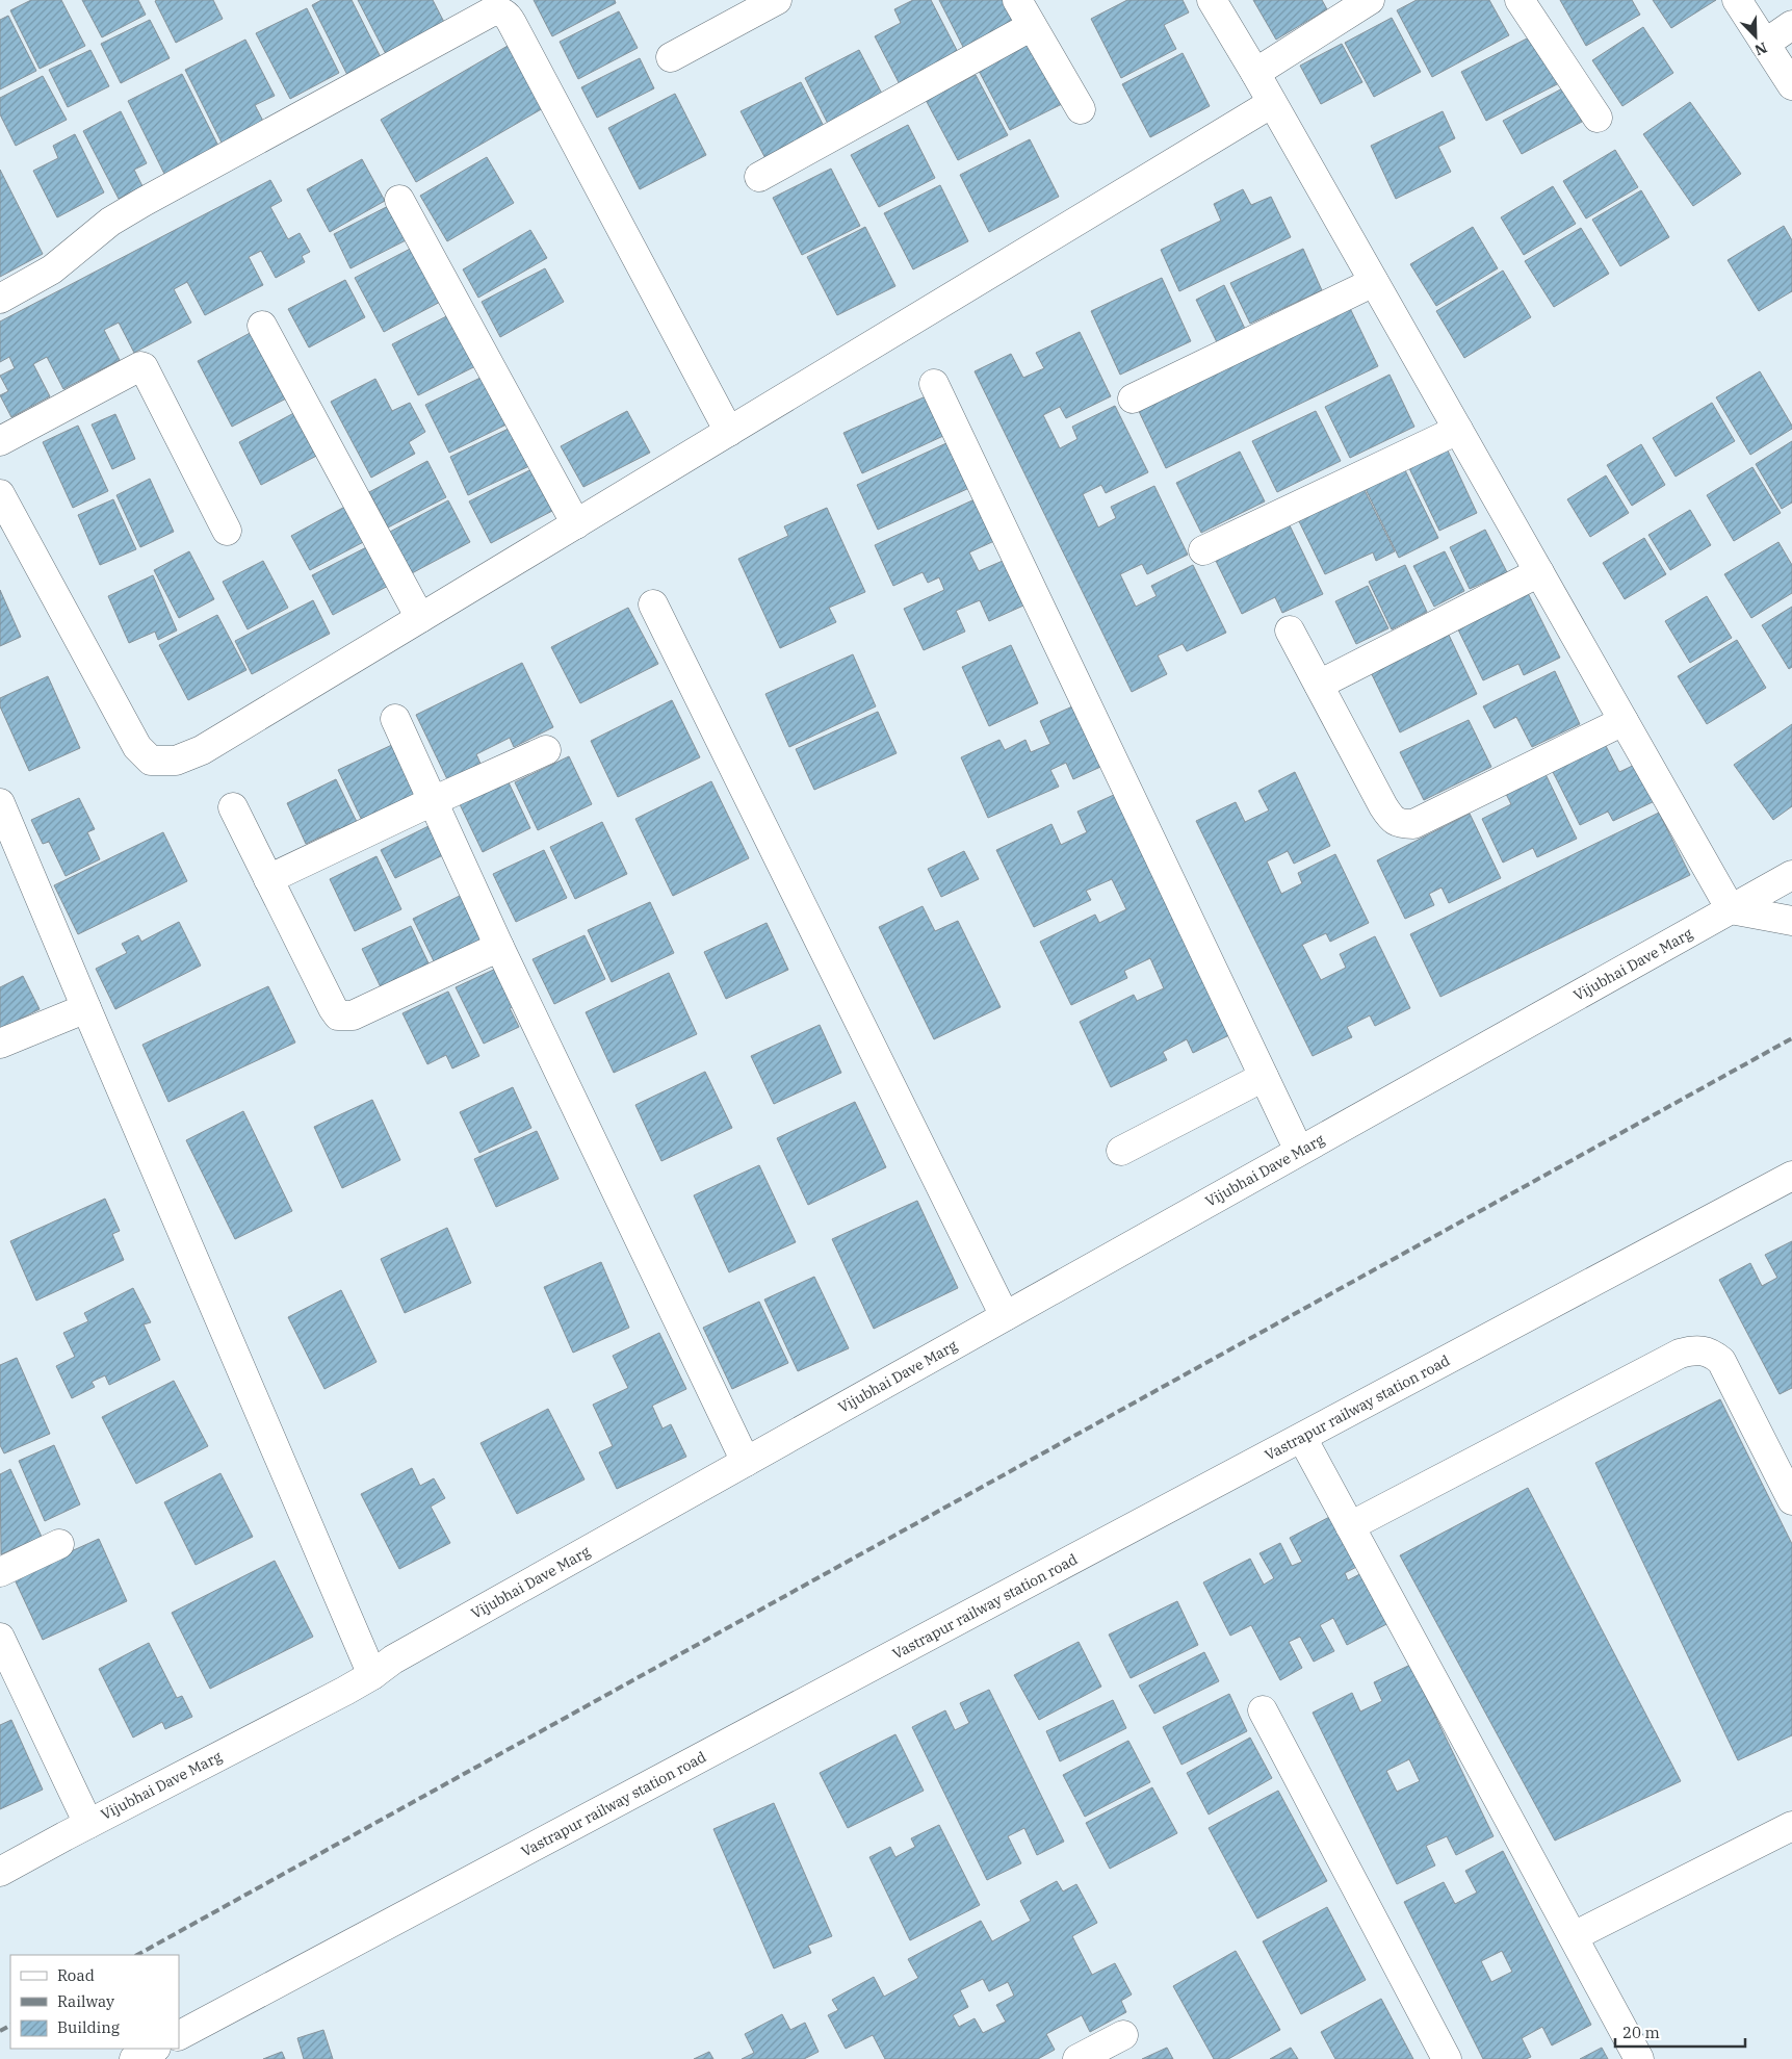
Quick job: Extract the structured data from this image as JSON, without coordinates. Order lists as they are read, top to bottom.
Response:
{
  "streets": {
    "street": ["Vijubhai Dave Marg", "Vastrapur railway station road"]
  },
  "legend": ["Road", "Railway", "Building"],
  "scale_bar": "20 m",
  "north": "bottom right"
}
